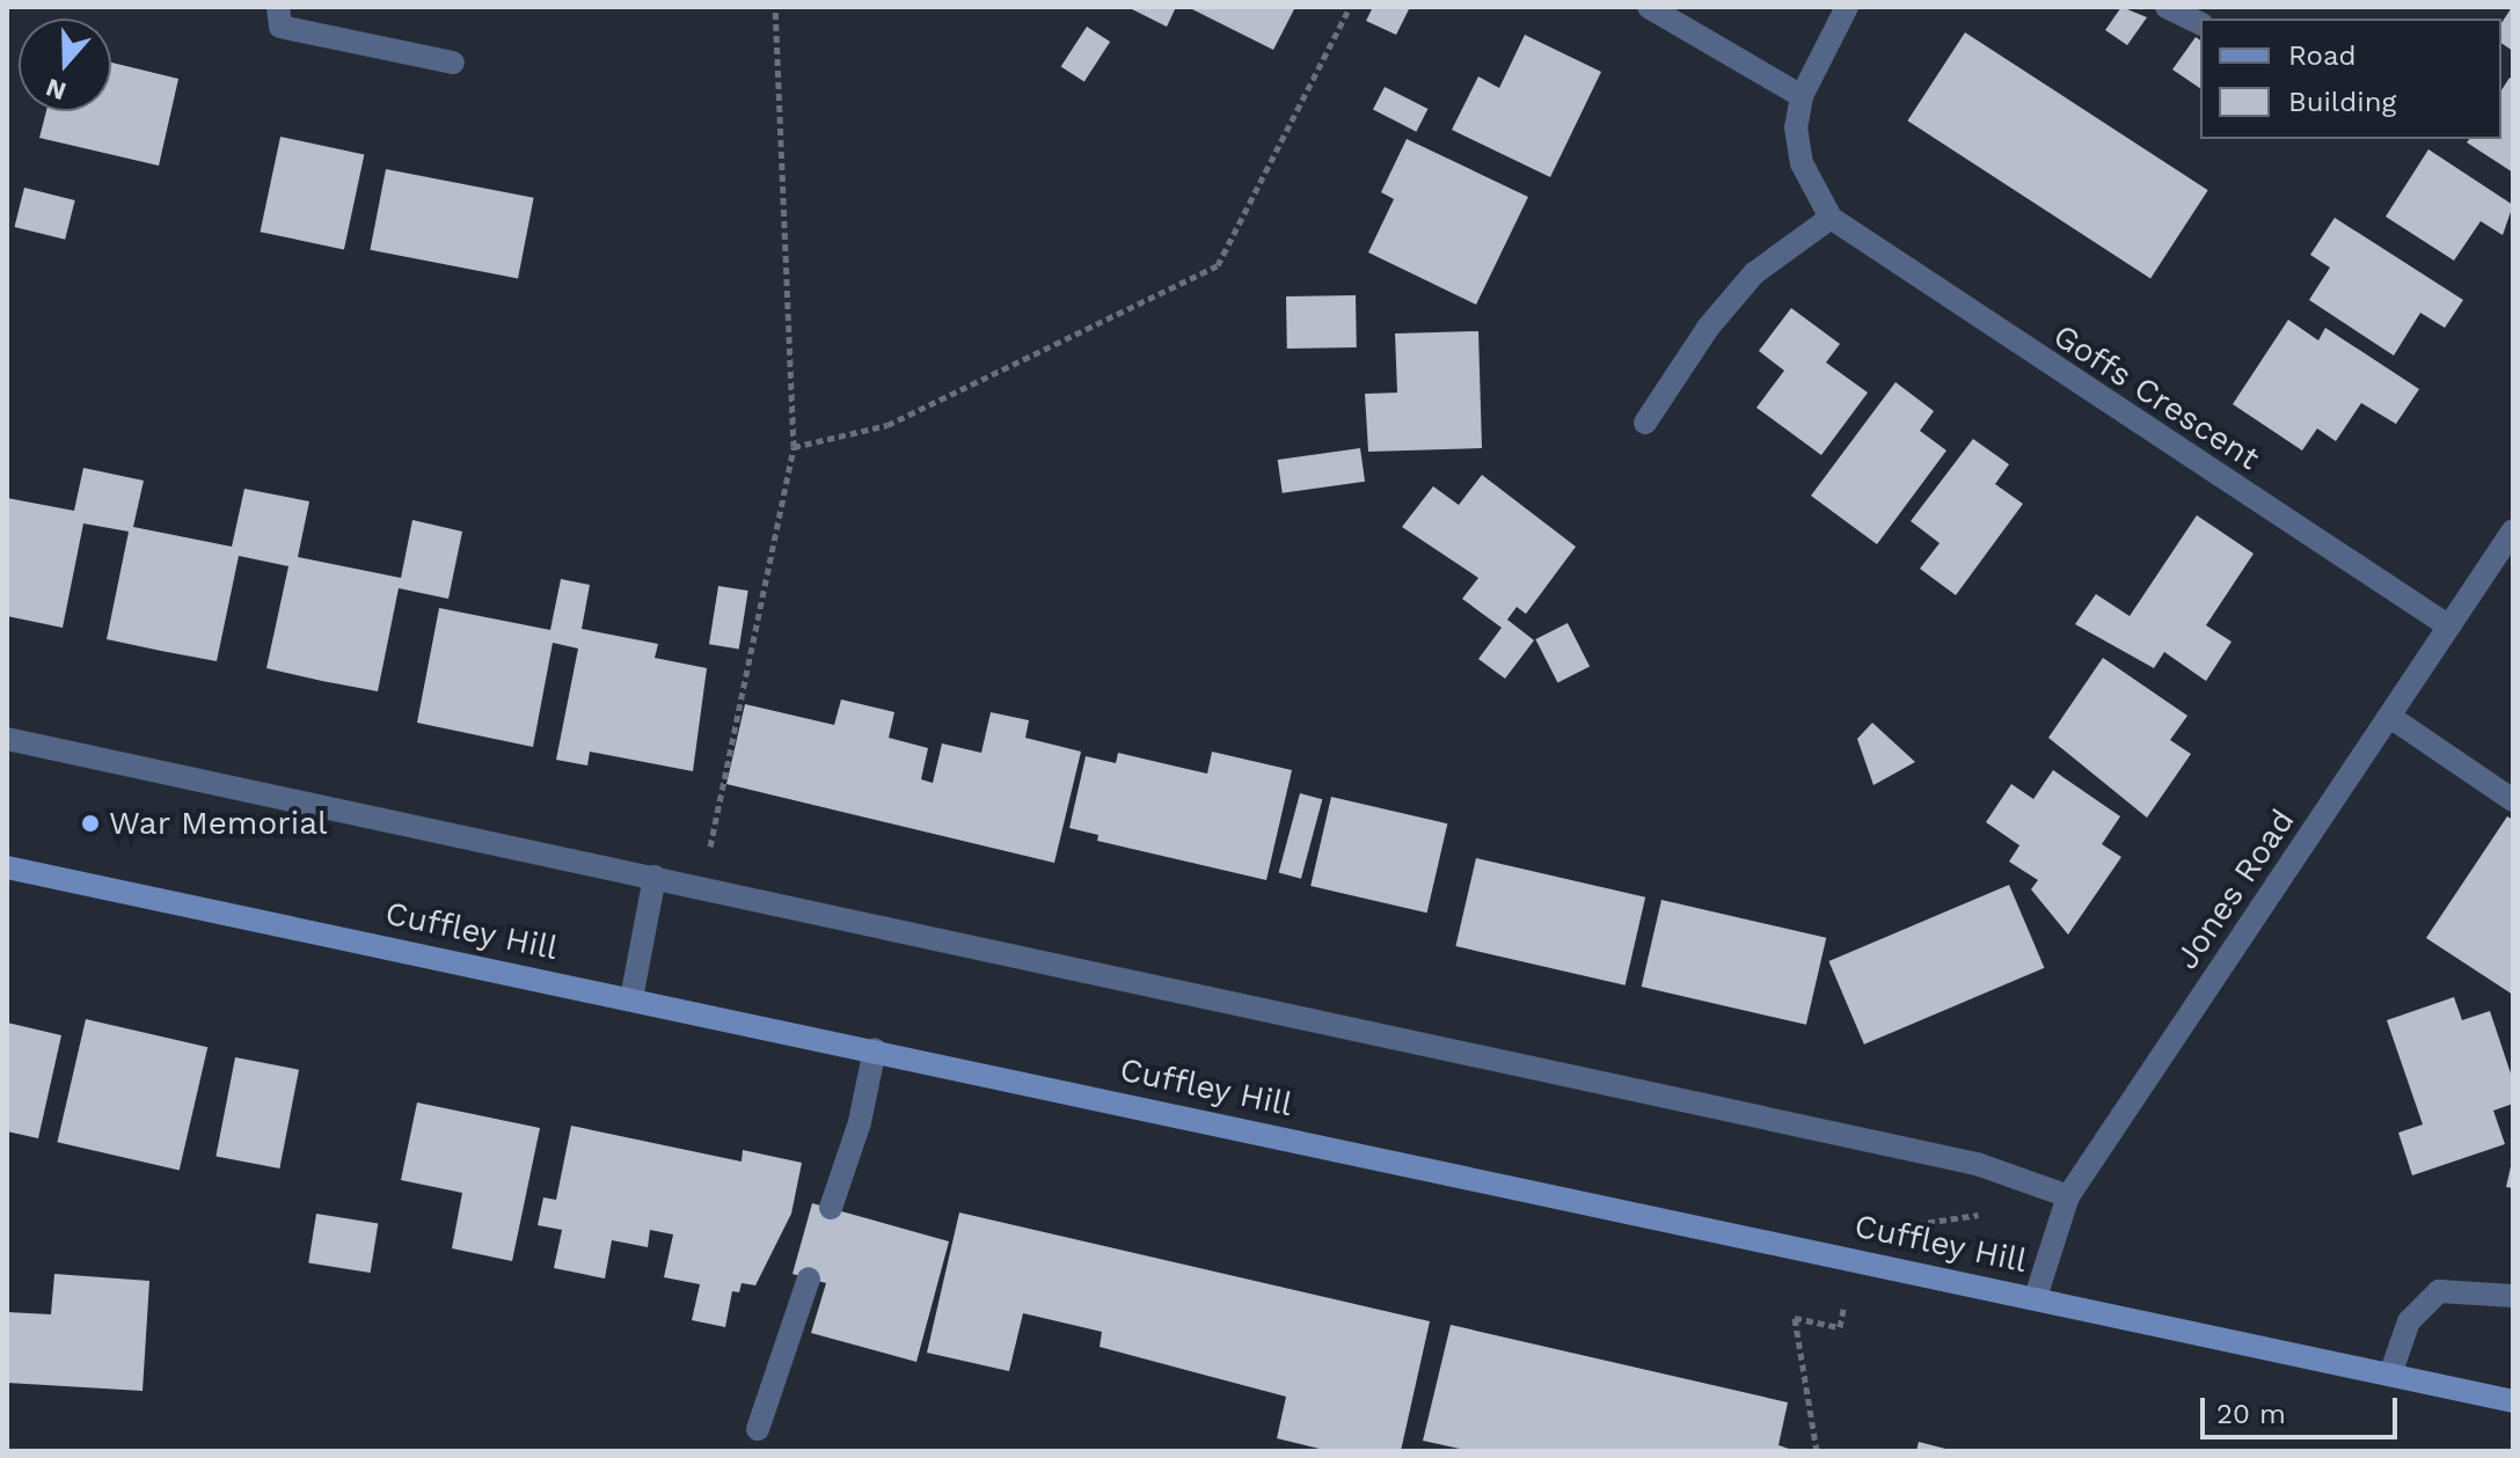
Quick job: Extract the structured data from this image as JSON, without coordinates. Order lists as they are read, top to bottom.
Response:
{
  "streets": {
    "main road": ["Cuffley Hill"],
    "street": ["Goffs Crescent", "Jones Road"]
  },
  "crossings": [
    ["Goffs Crescent", "Jones Road"],
    ["Jones Road", "Cuffley Hill"]
  ],
  "places": ["War Memorial"],
  "legend": ["Road", "Building"],
  "scale_bar": "20 m",
  "north": "bottom"
}
